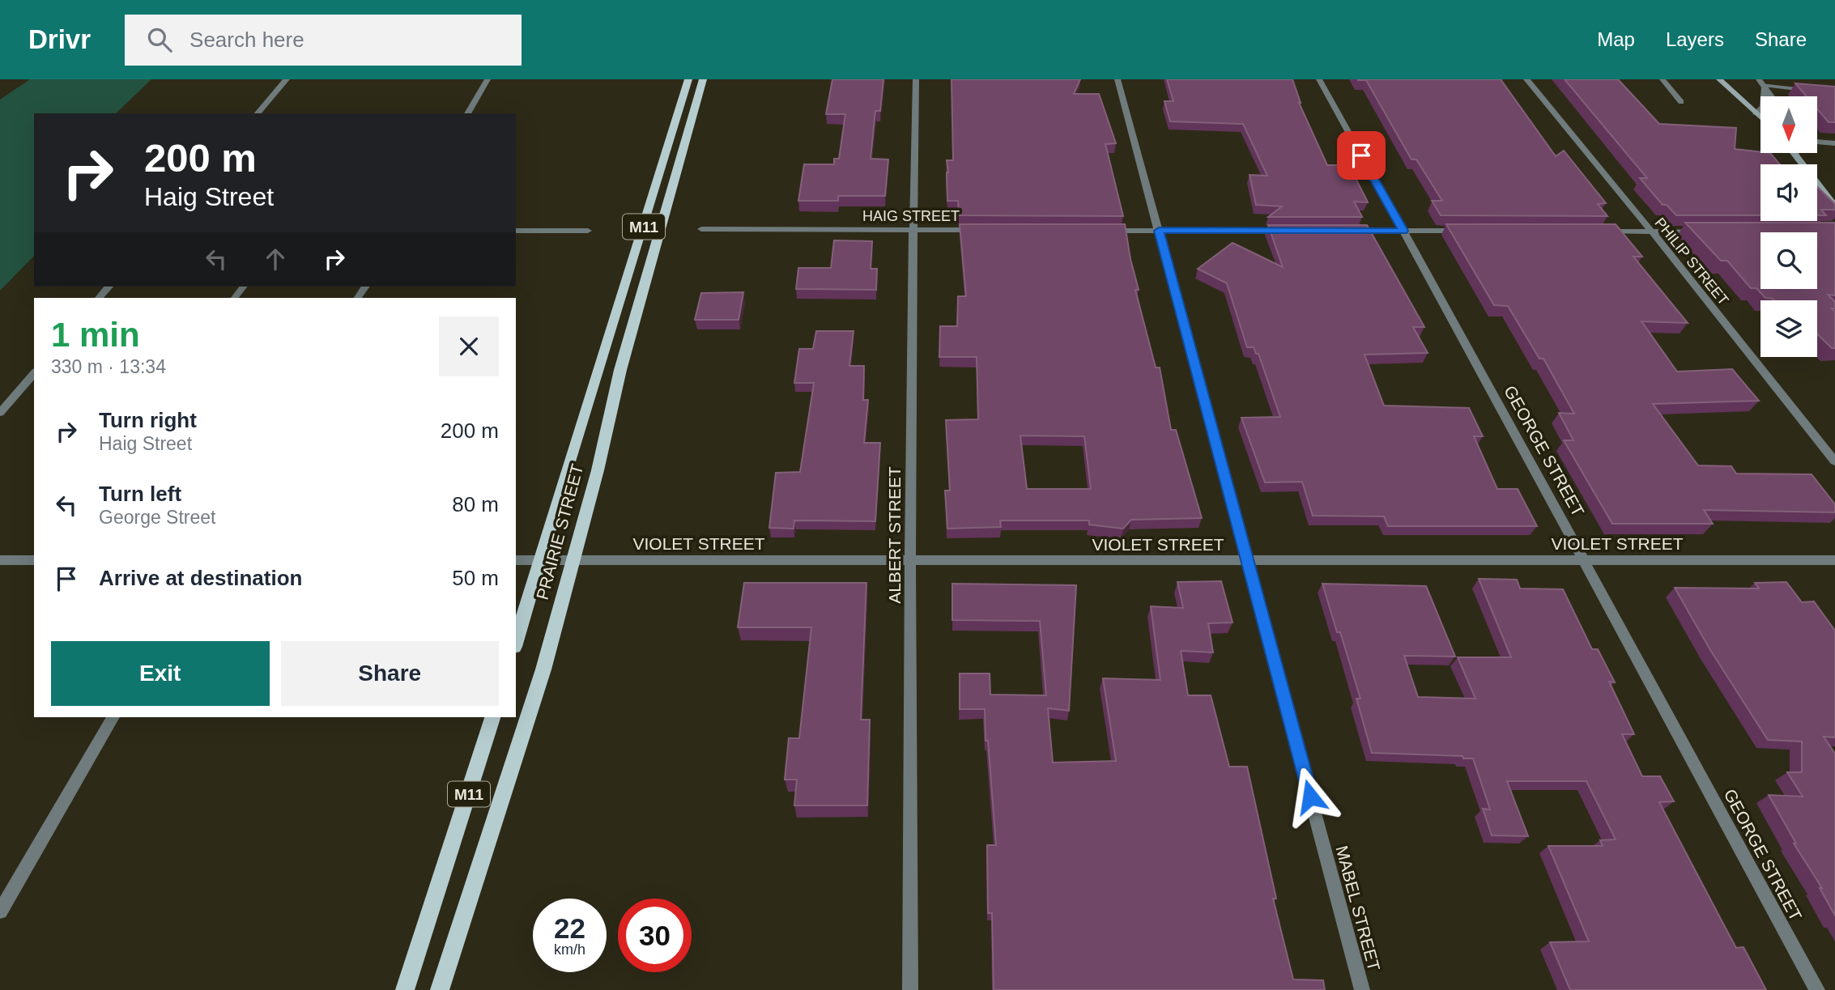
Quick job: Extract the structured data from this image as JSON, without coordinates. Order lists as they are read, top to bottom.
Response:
{
  "streets": {
    "main road": ["M11", "PRAIRIE STREET"],
    "street": [
      "HAIG STREET",
      "PHILIP STREET",
      "GEORGE STREET",
      "ALBERT STREET",
      "VIOLET STREET",
      "MABEL STREET"
    ]
  },
  "crossings": [
    ["HAIG STREET", "ALBERT STREET"],
    ["GEORGE STREET", "VIOLET STREET"],
    ["PRAIRIE STREET", "VIOLET STREET"],
    ["ALBERT STREET", "VIOLET STREET"],
    ["VIOLET STREET", "MABEL STREET"]
  ],
  "north": "bottom",
  "page": {
    "header": "Drivr",
    "search": "Search here",
    "nav": ["Map", "Layers", "Share"],
    "turn": ["200 m", "Haig Street"],
    "heading": ["1 min", "330 m · 13:34"],
    "list": [
      {
        "name": "Turn right",
        "note": "Haig Street",
        "value": "200 m"
      },
      {
        "name": "Turn left",
        "note": "George Street",
        "value": "80 m"
      },
      {
        "name": "Arrive at destination",
        "value": "50 m"
      }
    ],
    "buttons": ["Exit", "Share"],
    "speed": "22 km/h",
    "limit": "30"
  }
}
